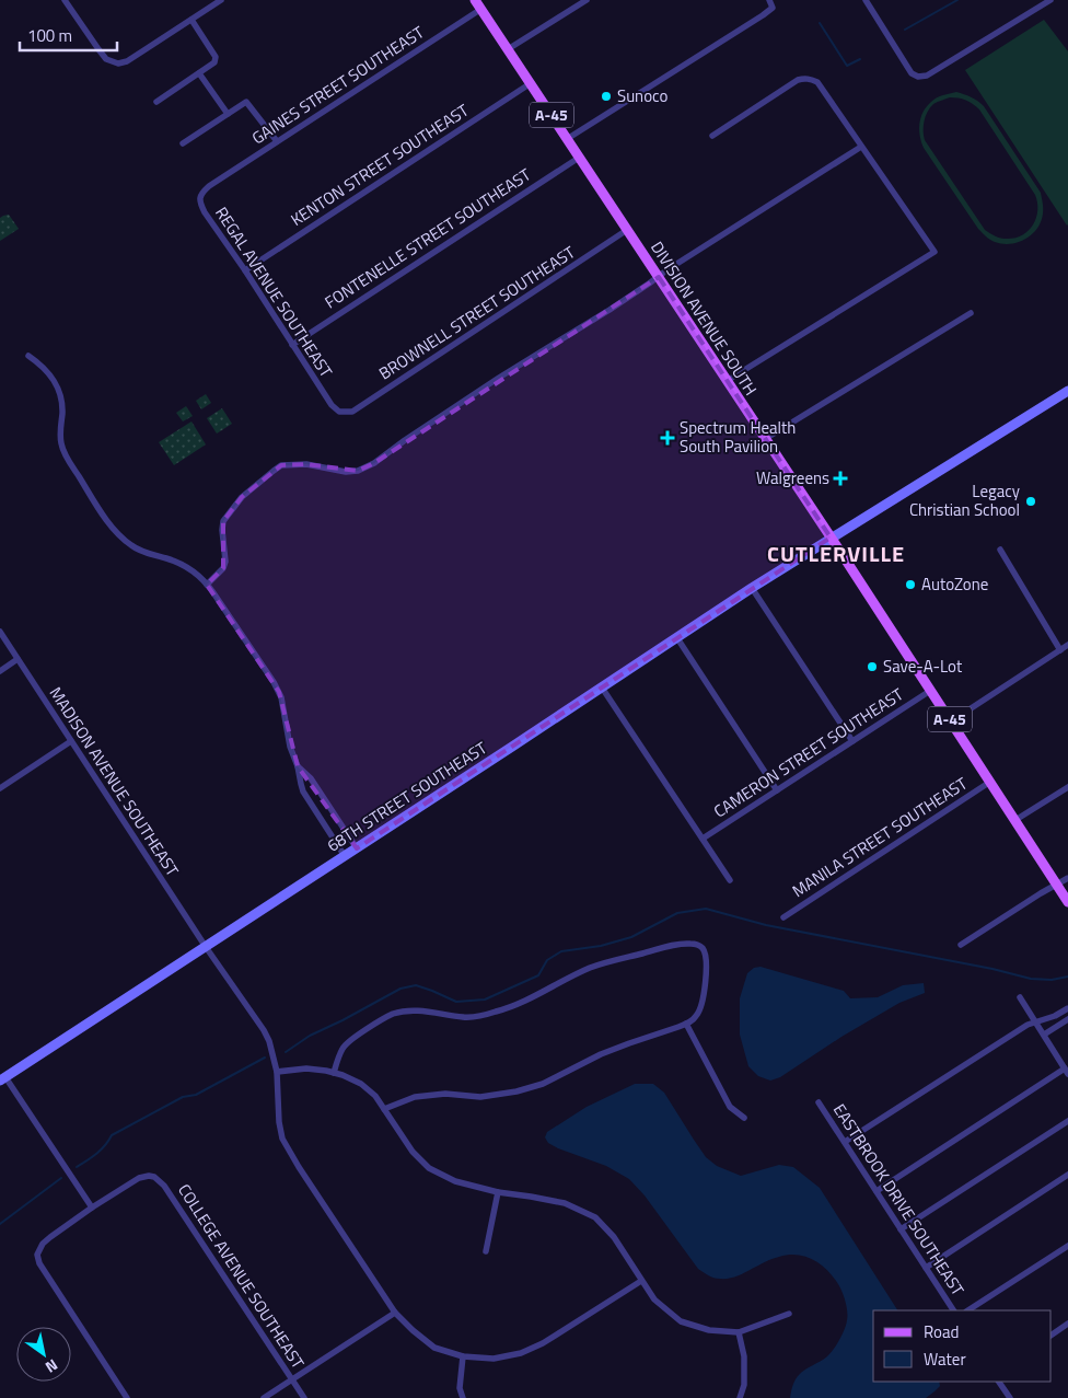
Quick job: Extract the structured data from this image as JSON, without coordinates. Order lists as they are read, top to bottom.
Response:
{
  "streets": {
    "main road": ["A-45", "DIVISION AVENUE SOUTH", "68TH STREET SOUTHEAST"],
    "street": [
      "GAINES STREET SOUTHEAST",
      "KENTON STREET SOUTHEAST",
      "FONTENELLE STREET SOUTHEAST",
      "REGAL AVENUE SOUTHEAST",
      "BROWNELL STREET SOUTHEAST",
      "CAMERON STREET SOUTHEAST",
      "MADISON AVENUE SOUTHEAST",
      "MANILA STREET SOUTHEAST",
      "EASTBROOK DRIVE SOUTHEAST",
      "COLLEGE AVENUE SOUTHEAST"
    ]
  },
  "crossings": [
    ["GAINES STREET SOUTHEAST", "REGAL AVENUE SOUTHEAST"],
    ["GAINES STREET SOUTHEAST", "DIVISION AVENUE SOUTH"],
    ["KENTON STREET SOUTHEAST", "REGAL AVENUE SOUTHEAST"],
    ["KENTON STREET SOUTHEAST", "DIVISION AVENUE SOUTH"],
    ["FONTENELLE STREET SOUTHEAST", "REGAL AVENUE SOUTHEAST"],
    ["FONTENELLE STREET SOUTHEAST", "DIVISION AVENUE SOUTH"],
    ["REGAL AVENUE SOUTHEAST", "BROWNELL STREET SOUTHEAST"],
    ["BROWNELL STREET SOUTHEAST", "DIVISION AVENUE SOUTH"],
    ["DIVISION AVENUE SOUTH", "CAMERON STREET SOUTHEAST"],
    ["DIVISION AVENUE SOUTH", "68TH STREET SOUTHEAST"],
    ["DIVISION AVENUE SOUTH", "MANILA STREET SOUTHEAST"],
    ["MADISON AVENUE SOUTHEAST", "68TH STREET SOUTHEAST"]
  ],
  "districts": ["CUTLERVILLE"],
  "places": {
    "other": [
      "Sunoco",
      "Legacy Christian School",
      "AutoZone",
      "Save-A-Lot"
    ],
    "health": ["Spectrum Health South Pavilion", "Walgreens"]
  },
  "legend": ["Road", "Water"],
  "scale_bar": "100 m",
  "north": "bottom right"
}
